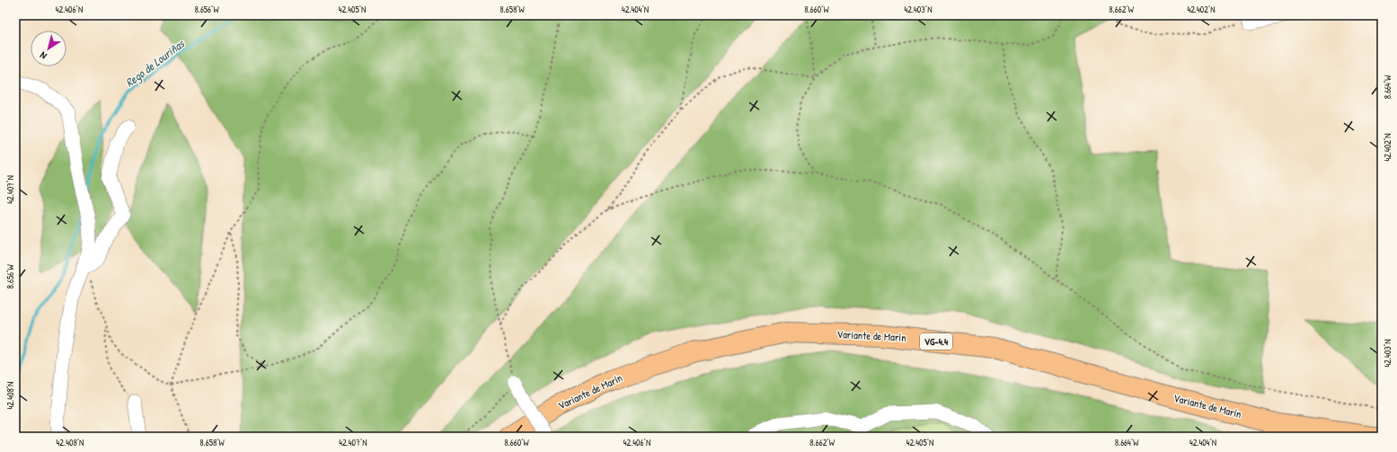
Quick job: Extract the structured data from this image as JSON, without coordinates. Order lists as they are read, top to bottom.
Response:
{
  "streets": {
    "highway": ["Variante de Marín", "VG-4.4"]
  },
  "water": ["Rego de Louriñas"],
  "north": "bottom left",
  "coordinates": [
    "42.406°N",
    "8.656°W",
    "42.405°N",
    "8.658°W",
    "42.404°N",
    "8.660°W",
    "42.403°N",
    "8.662°W",
    "42.402°N",
    "8.664°W",
    "42.407°N",
    "42.408°N"
  ]
}
